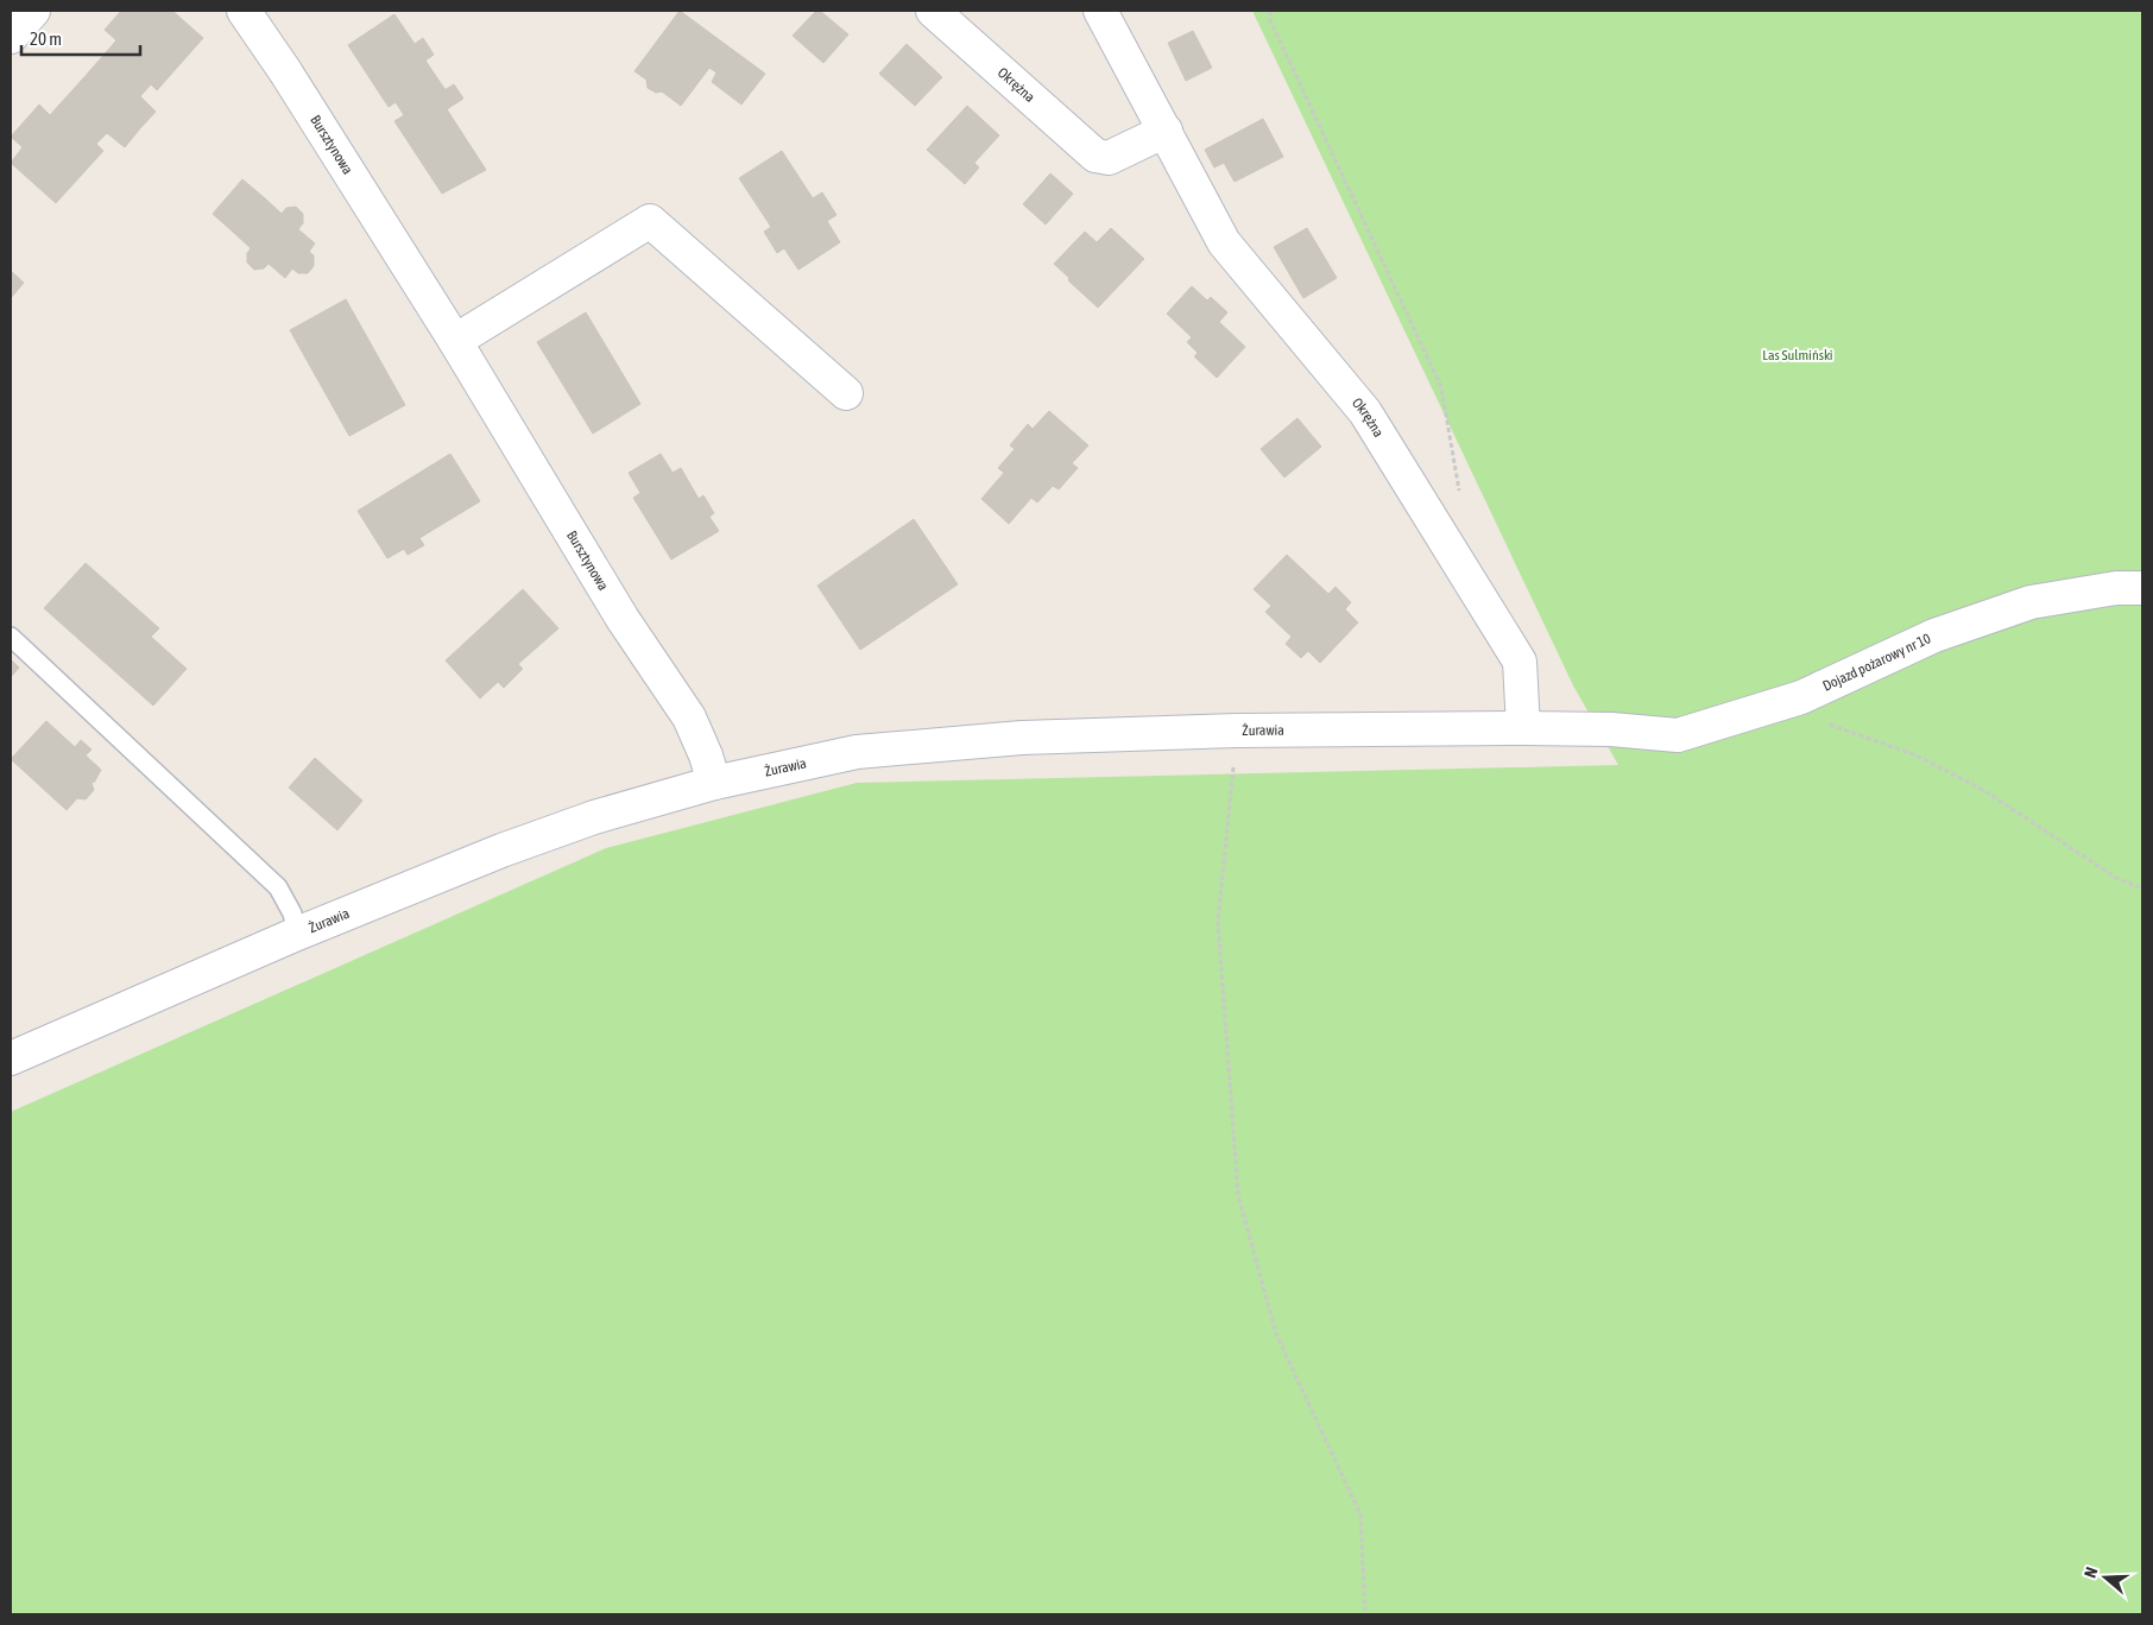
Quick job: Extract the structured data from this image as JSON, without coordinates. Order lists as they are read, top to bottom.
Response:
{
  "streets": {
    "street": [
      "Okrężna",
      "Bursztynowa",
      "Dojazd pożarowy nr 10",
      "Żurawia"
    ]
  },
  "crossings": [
    ["Okrężna", "Żurawia"],
    ["Bursztynowa", "Żurawia"],
    ["Dojazd pożarowy nr 10", "Żurawia"]
  ],
  "parks": ["Las Sulmiński"],
  "scale_bar": "20 m",
  "north": "left"
}
